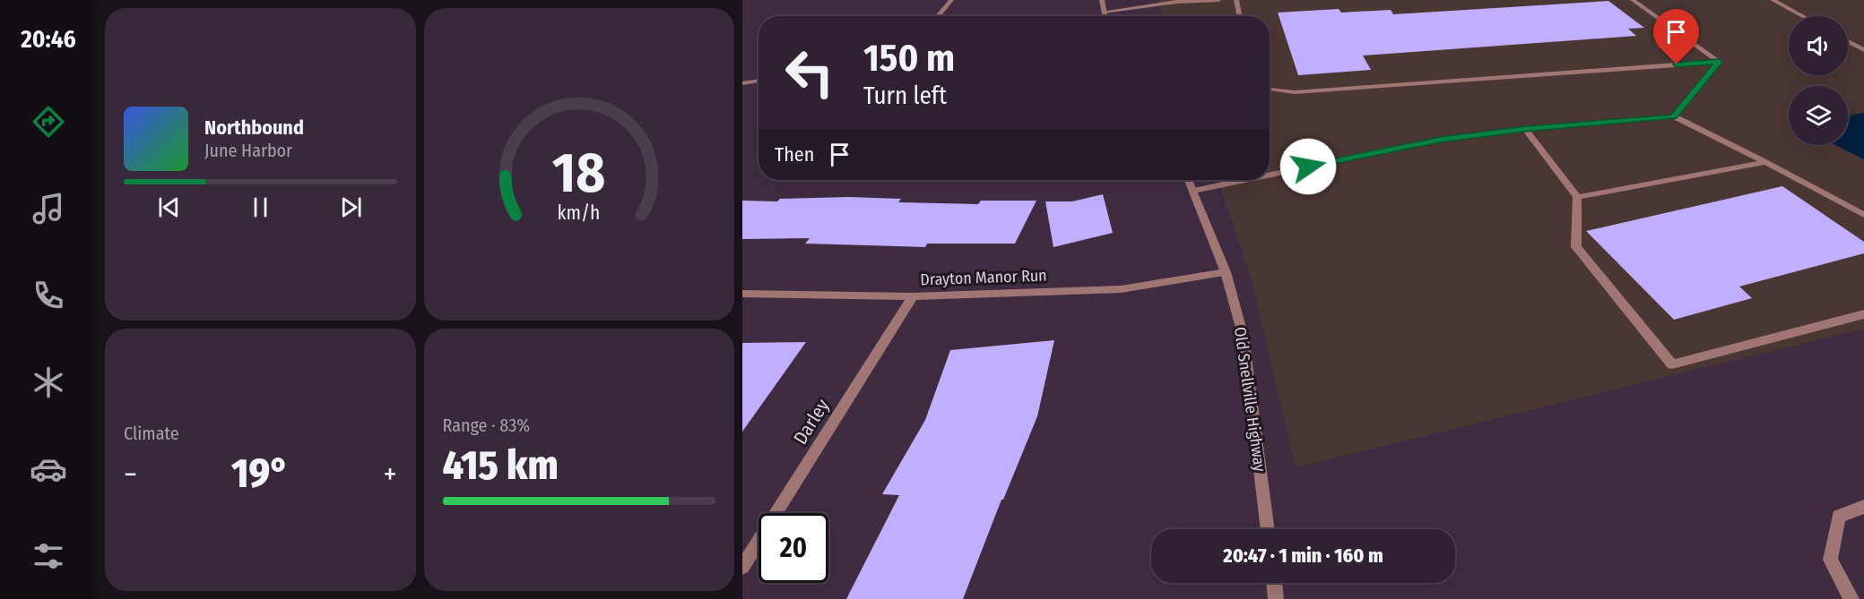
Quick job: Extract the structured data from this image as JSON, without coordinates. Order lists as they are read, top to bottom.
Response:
{
  "streets": {
    "street": ["Drayton Manor Run", "Old Snellville Highway", "Darley"]
  },
  "crossings": [
    ["Drayton Manor Run", "Old Snellville Highway"],
    ["Drayton Manor Run", "Darley"]
  ],
  "page": {
    "tabs": "20:46",
    "turn": ["150 m", "Turn left"],
    "song": ["Northbound", "June Harbor"],
    "then": "Then",
    "tile": [
      "Climate",
      ["Range · 83%", "415 km"]
    ],
    "heat": ["−", "19°", "+"],
    "limit": "20",
    "trip": "20:47 · 1 min · 160 m",
    "gauge": ["18", "km/h"]
  }
}
